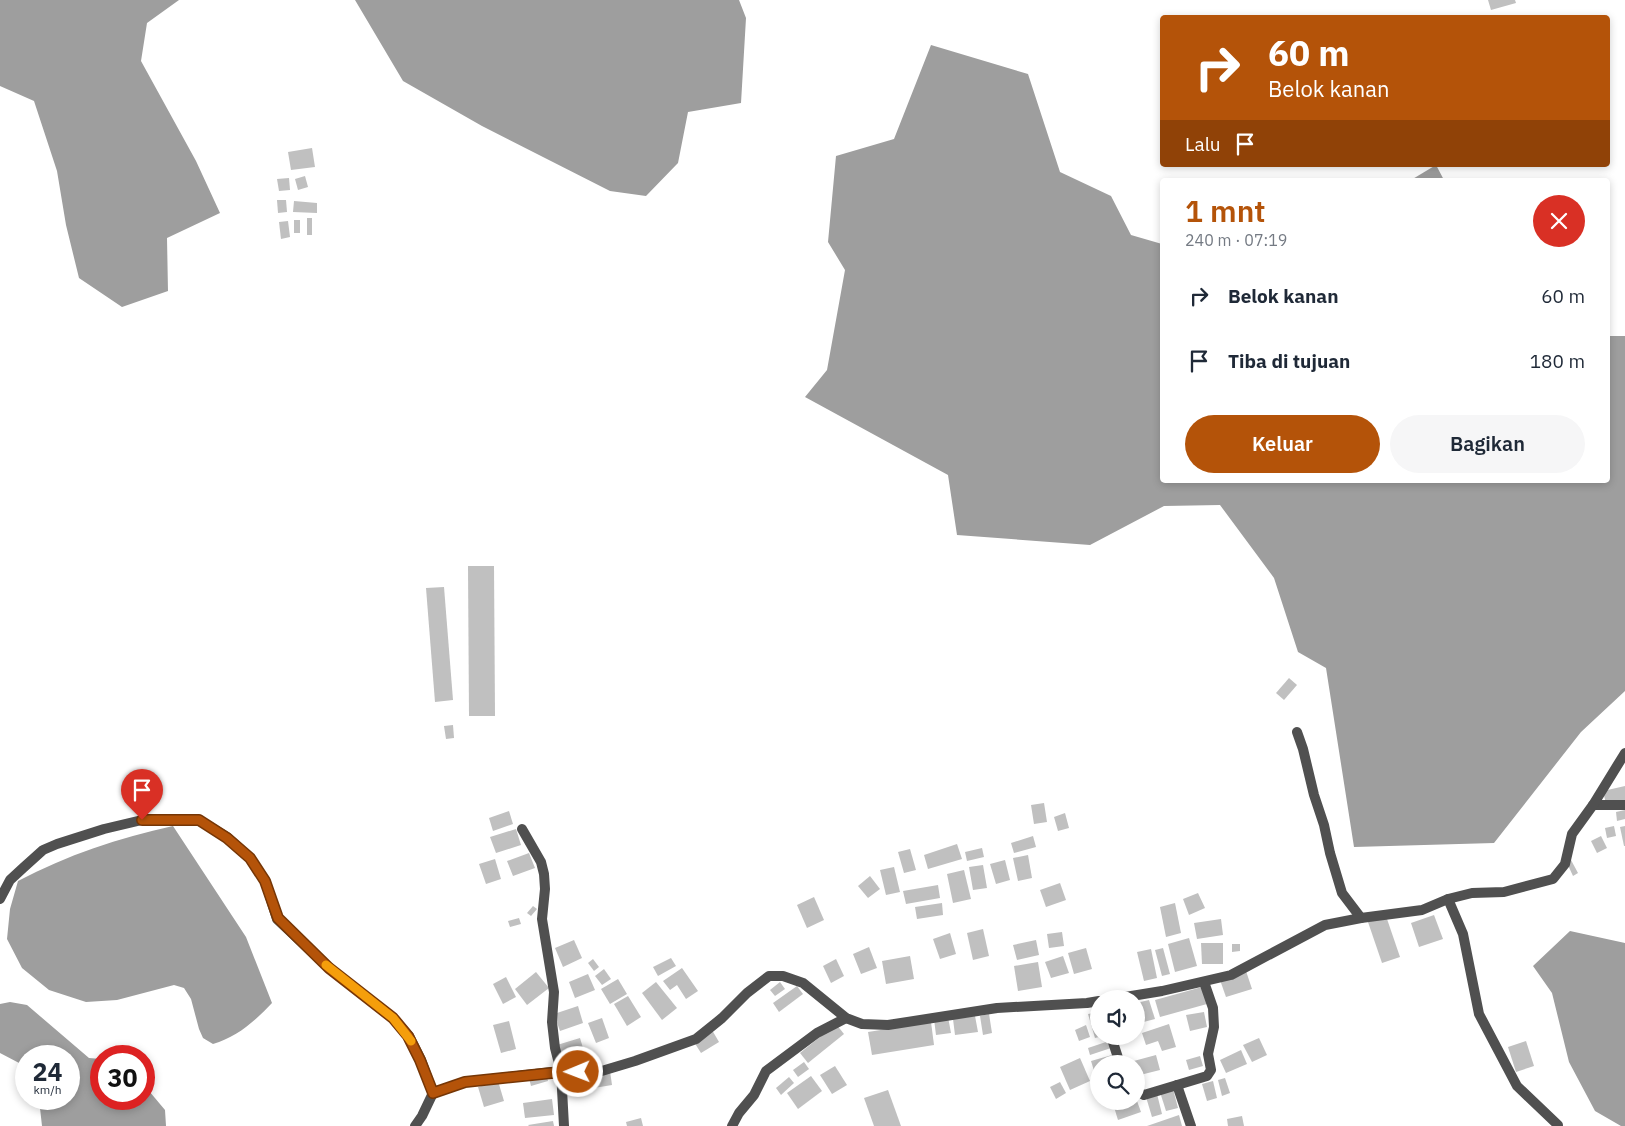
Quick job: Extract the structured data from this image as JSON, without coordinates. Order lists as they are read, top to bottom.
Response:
{
  "page": {
    "turn": ["60 m", "Belok kanan"],
    "then": "Lalu",
    "heading": ["1 mnt", "240 m · 07:19"],
    "list": [
      {
        "name": "Belok kanan",
        "value": "60 m"
      },
      {
        "name": "Tiba di tujuan",
        "value": "180 m"
      }
    ],
    "buttons": ["Keluar", "Bagikan"],
    "speed": "24 km/h",
    "limit": "30"
  }
}
